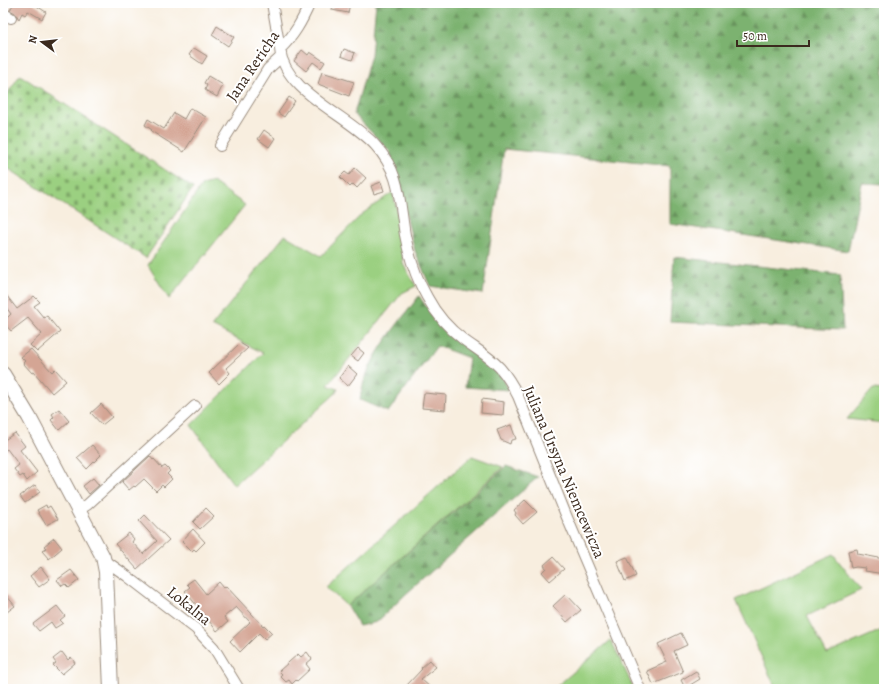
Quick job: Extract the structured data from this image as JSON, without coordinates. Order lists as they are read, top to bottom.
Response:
{
  "streets": {
    "street": ["Jana Rericha", "Juliana Ursyna Niemcewicza", "Lokalna"]
  },
  "crossings": [
    ["Jana Rericha", "Juliana Ursyna Niemcewicza"]
  ],
  "scale_bar": "50 m",
  "north": "left"
}
